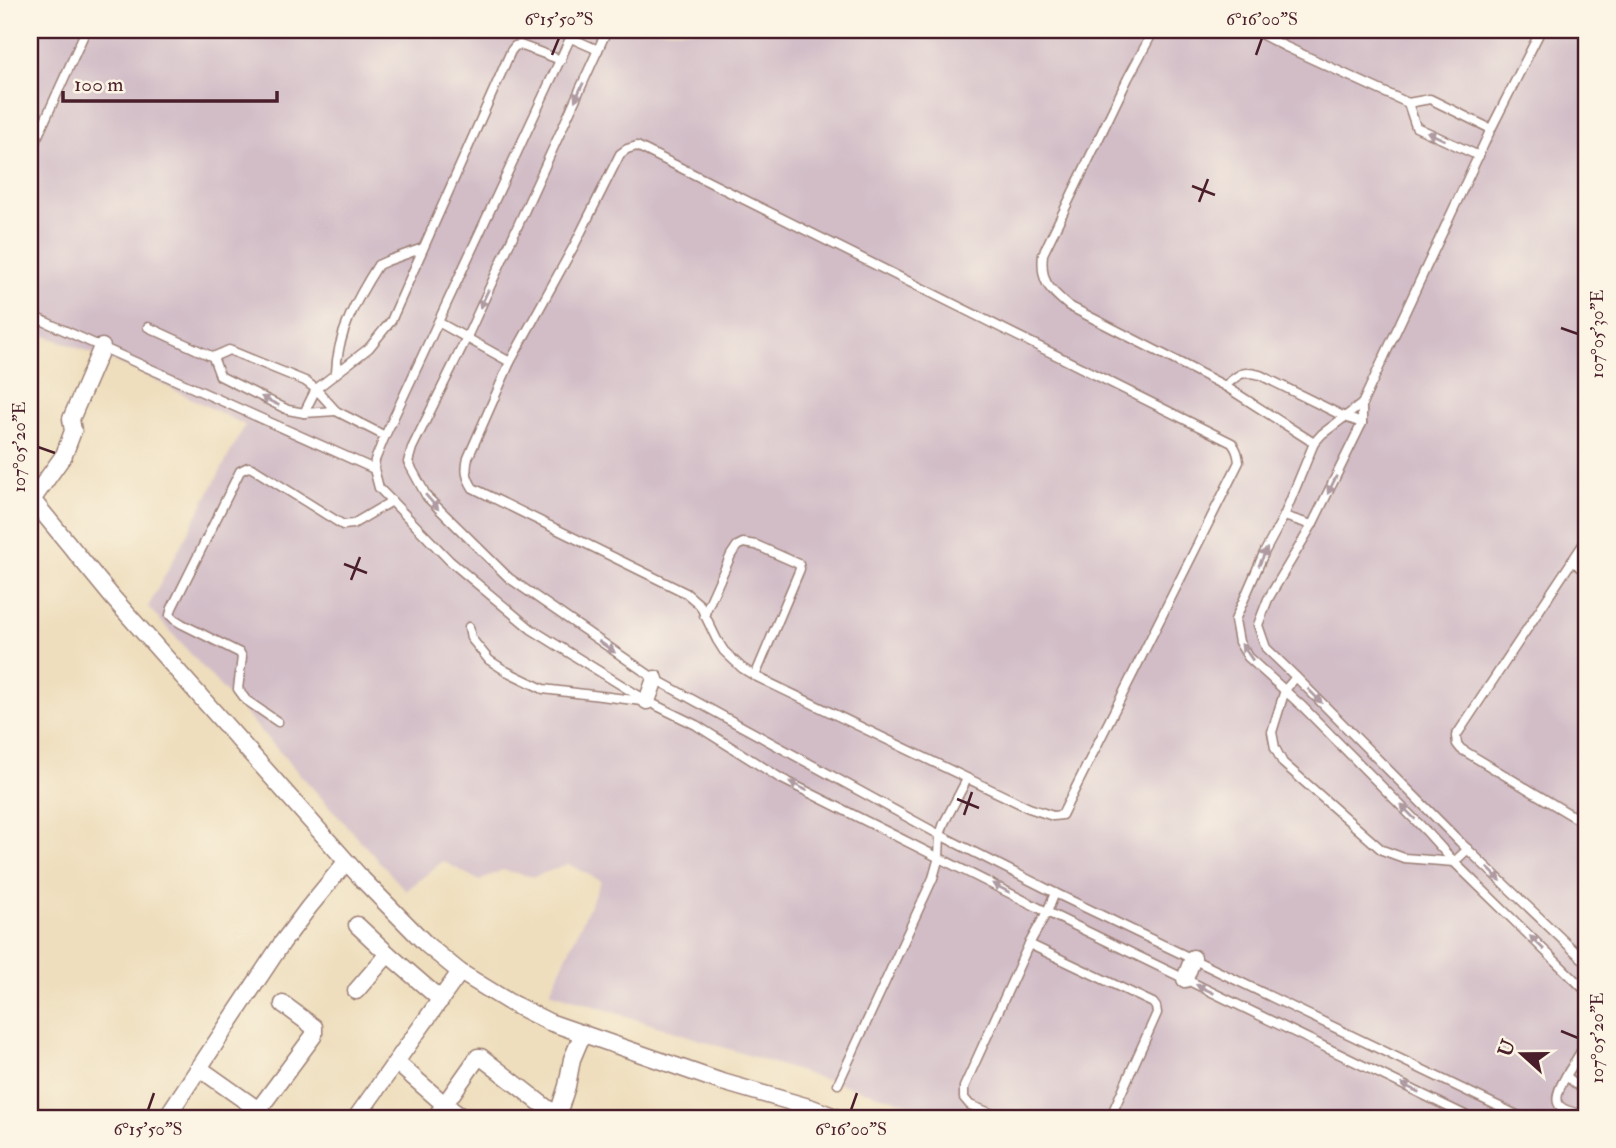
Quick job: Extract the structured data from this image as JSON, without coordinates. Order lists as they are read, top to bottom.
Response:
{
  "scale_bar": "100 m",
  "north": "left",
  "coordinates": [
    "6°15'50\"S",
    "6°16'00\"S",
    "107°05'30\"E",
    "107°05'20\"E"
  ]
}
